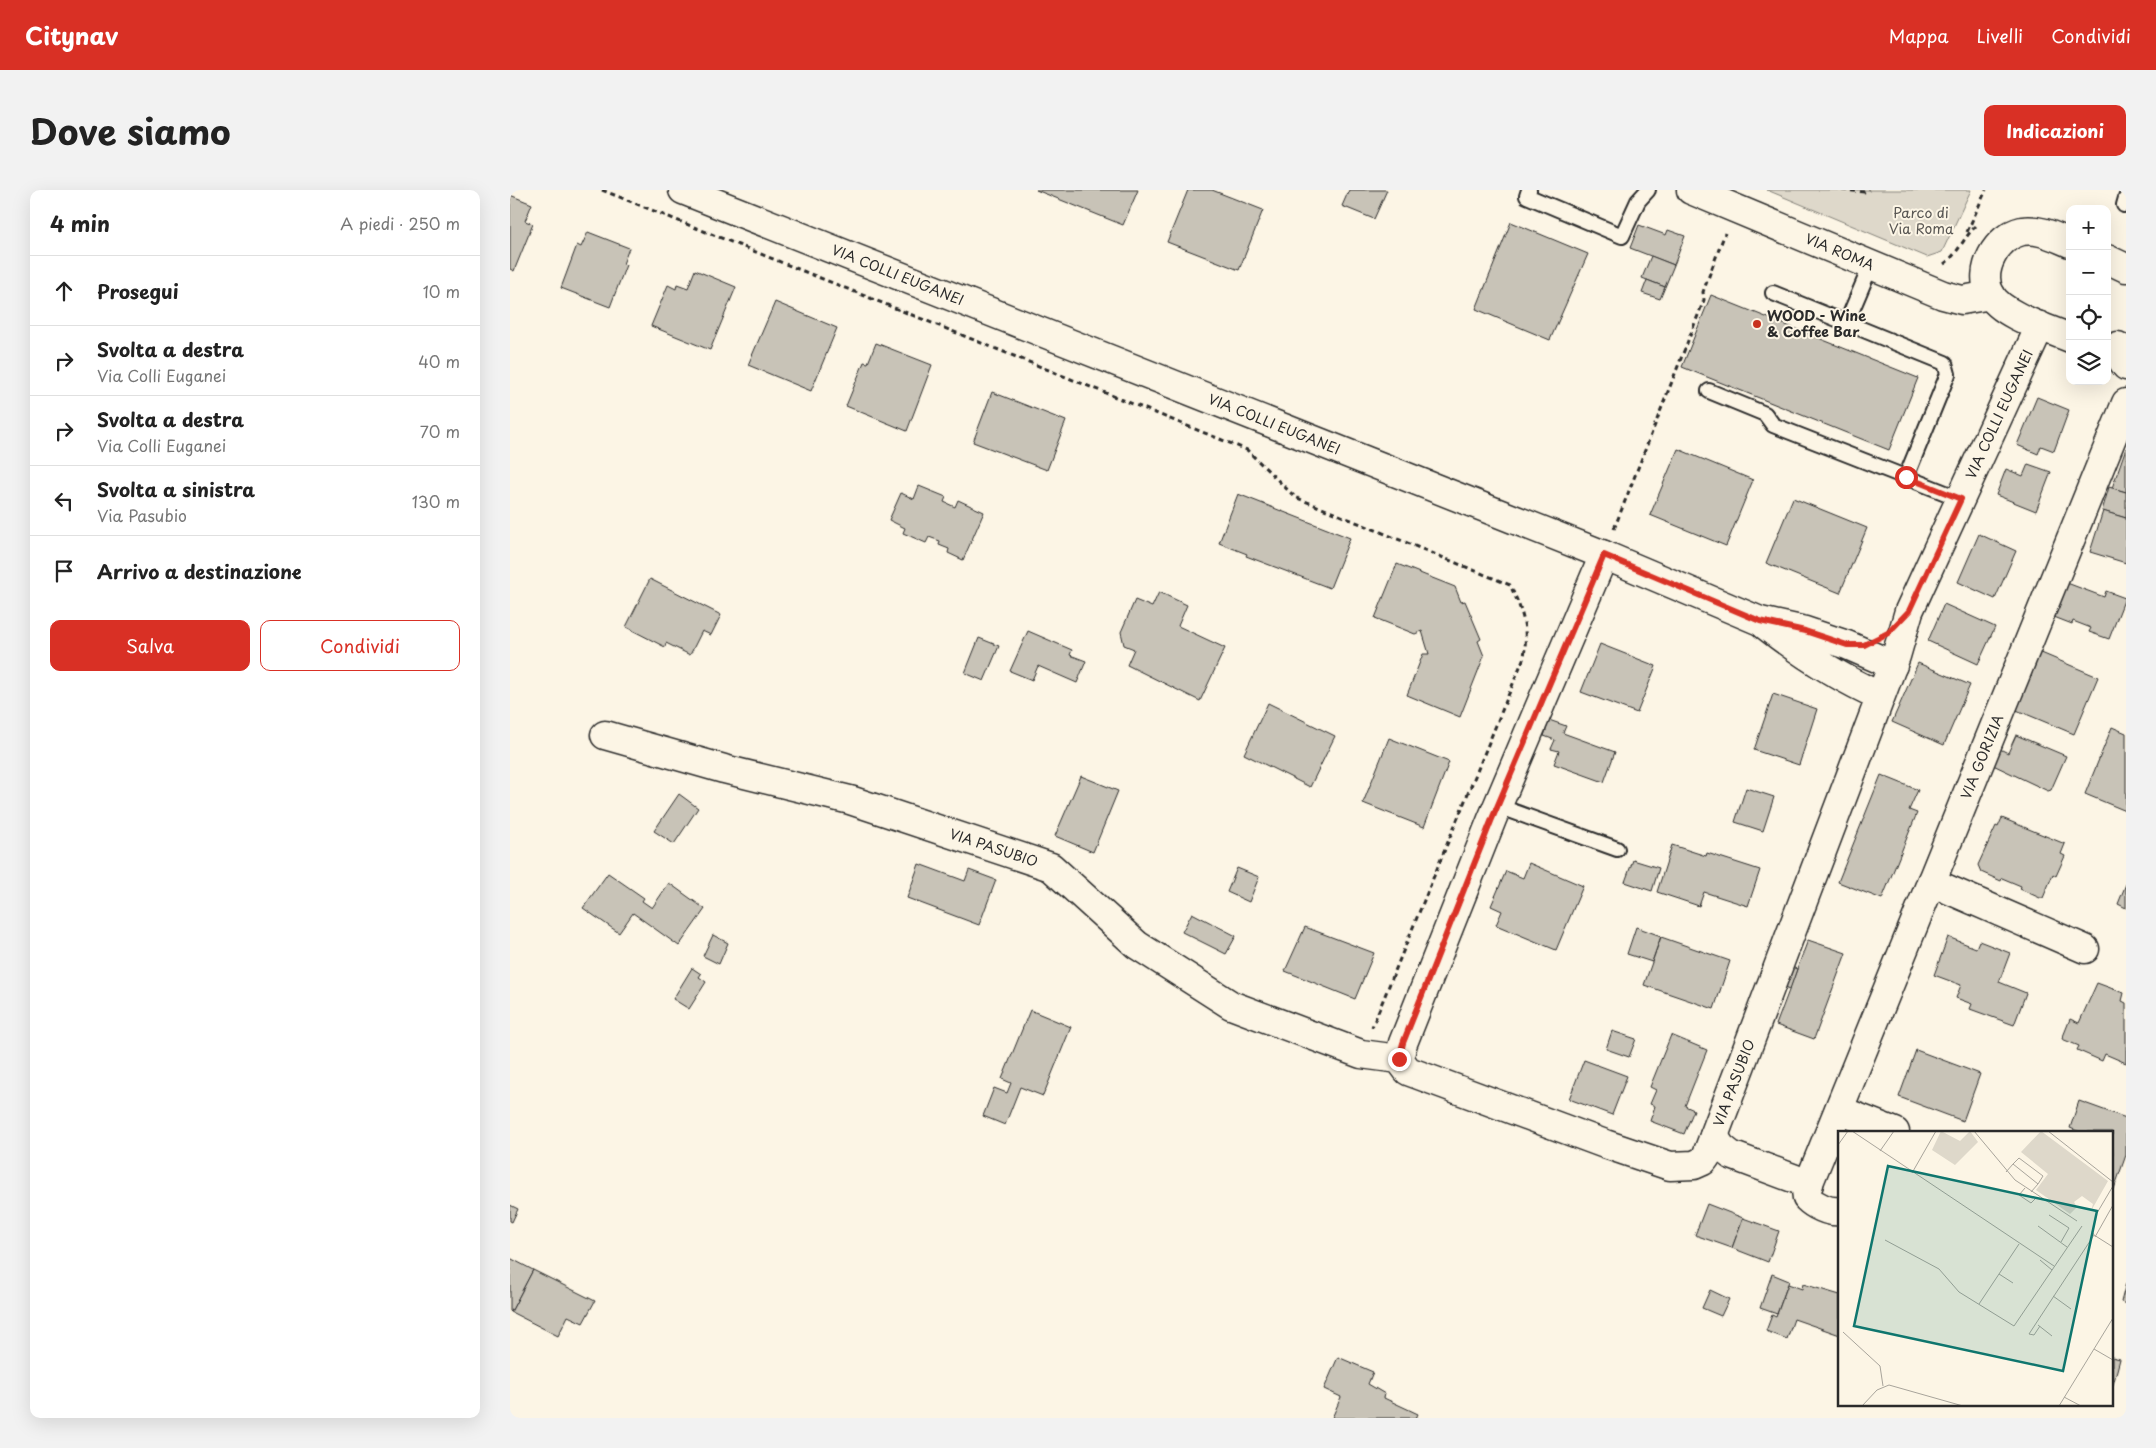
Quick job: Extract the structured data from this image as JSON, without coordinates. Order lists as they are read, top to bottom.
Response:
{
  "streets": {
    "street": [
      "VIA ROMA",
      "VIA COLLI EUGANEI",
      "VIA GORIZIA",
      "VIA PASUBIO"
    ]
  },
  "crossings": [
    ["VIA COLLI EUGANEI", "VIA PASUBIO"]
  ],
  "parks": ["Parco di Via Roma"],
  "places": ["WOOD - Wine & Coffee Bar"],
  "page": {
    "header": "Citynav",
    "nav": ["Mappa", "Livelli", "Condividi"],
    "title": "Dove siamo",
    "buttons": [
      "Indicazioni",
      ["Salva", "Condividi"]
    ],
    "heading": ["4 min", "A piedi · 250 m"],
    "map_buttons": ["+", "−"],
    "list": [
      ["Prosegui", "10 m"],
      ["Svolta a destra", "Via Colli Euganei", "40 m"],
      ["Svolta a destra", "Via Colli Euganei", "70 m"],
      ["Svolta a sinistra", "Via Pasubio", "130 m"],
      "Arrivo a destinazione"
    ]
  }
}
